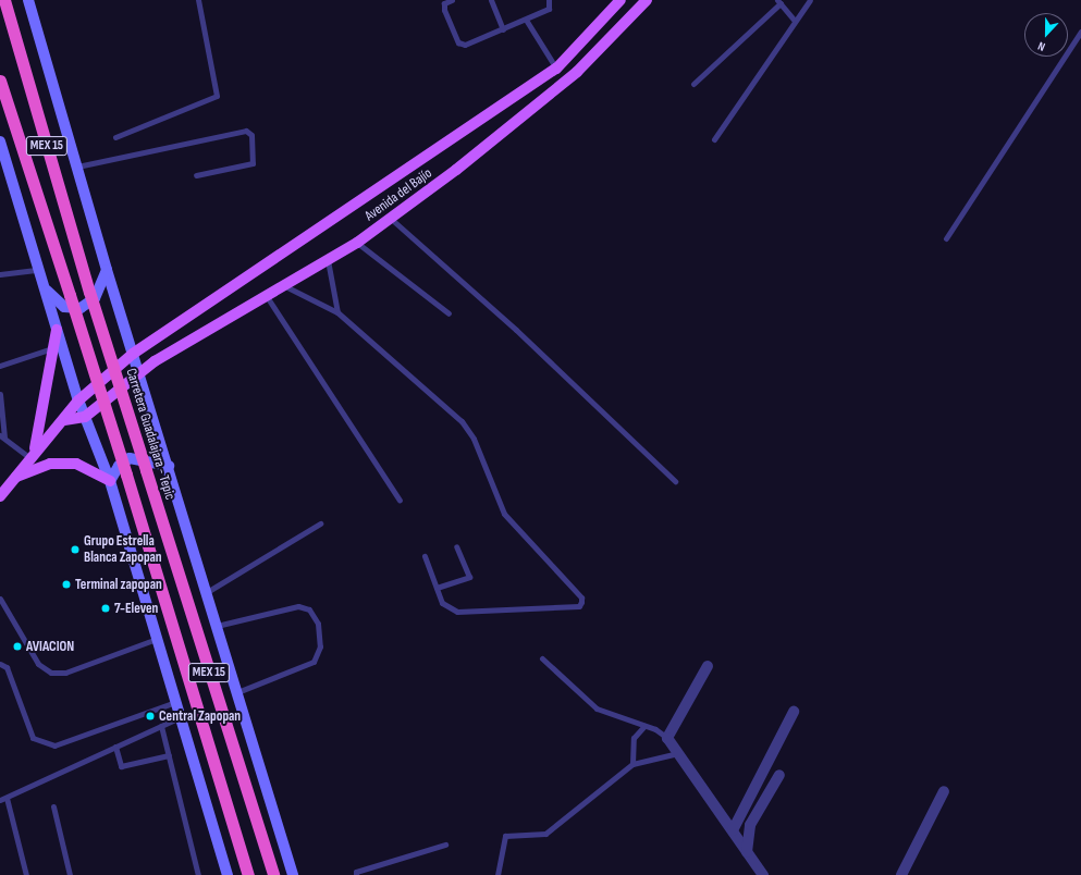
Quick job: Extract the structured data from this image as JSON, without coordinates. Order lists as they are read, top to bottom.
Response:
{
  "streets": {
    "highway": ["MEX 15", "Carretera Guadalajara - Tepic"],
    "main road": ["Avenida del Bajío"]
  },
  "places": [
    "Grupo Estrella Blanca Zapopan",
    "Terminal zapopan",
    "7-Eleven",
    "AVIACION",
    "Central Zapopan"
  ],
  "north": "bottom"
}
